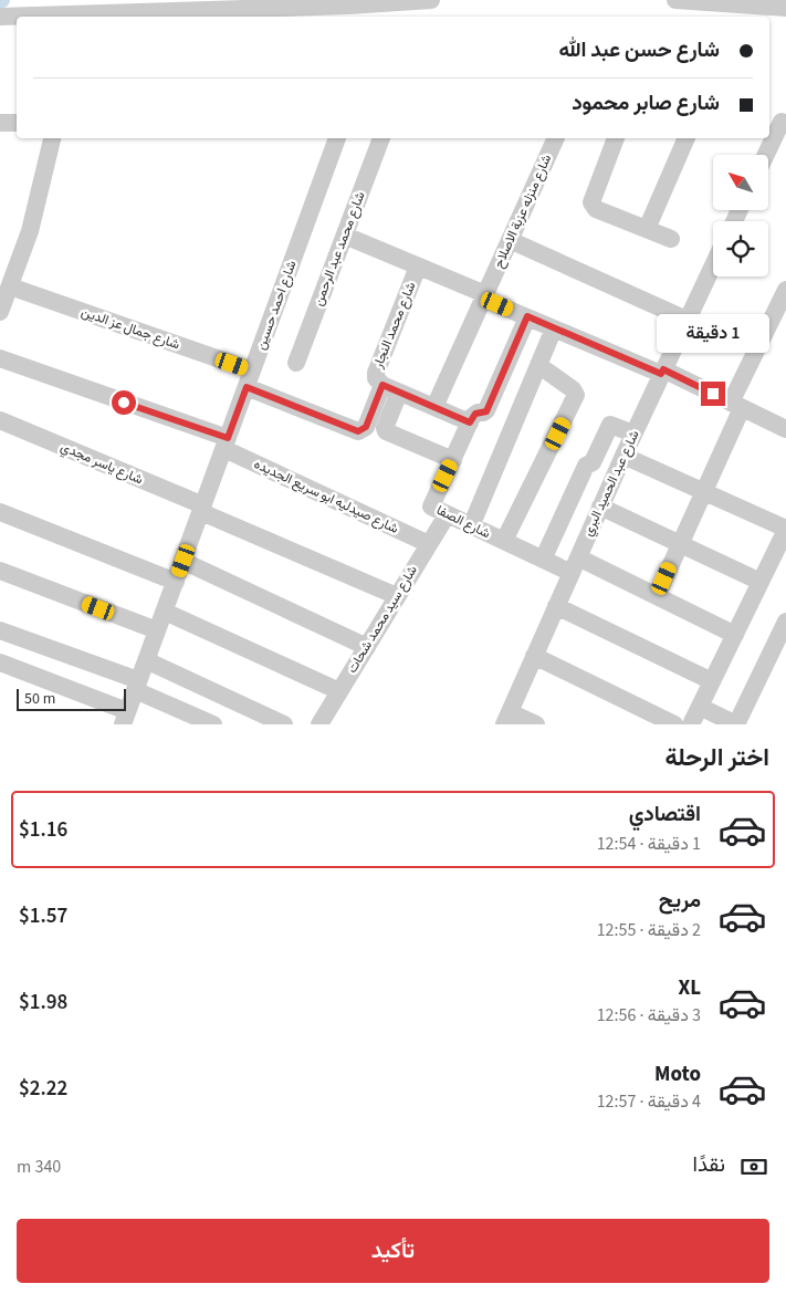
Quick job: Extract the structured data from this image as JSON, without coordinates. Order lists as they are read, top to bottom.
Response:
{
  "streets": {
    "street": [
      "شارع منزله عزبة الاصلاح",
      "شارع محمد عبد الرحمن",
      "شارع احمد حسين",
      "شارع محمد النجار",
      "شارع جمال عز الدين",
      "شارع ياسر مجدي",
      "شارع عبد الحميد البري",
      "شارع صيدليه ابو سريع الجديده",
      "شارع الصفا",
      "شارع سيد محمد شحات"
    ]
  },
  "crossings": [
    ["شارع منزله عزبة الاصلاح", "شارع محمد النجار"],
    ["شارع احمد حسين", "شارع جمال عز الدين"],
    ["شارع احمد حسين", "شارع ياسر مجدي"],
    ["شارع احمد حسين", "شارع صيدليه ابو سريع الجديده"],
    ["شارع محمد النجار", "شارع جمال عز الدين"],
    ["شارع محمد النجار", "شارع الصفا"],
    ["شارع ياسر مجدي", "شارع سيد محمد شحات"],
    ["شارع عبد الحميد البري", "شارع الصفا"],
    ["شارع صيدليه ابو سريع الجديده", "شارع سيد محمد شحات"],
    ["شارع الصفا", "شارع سيد محمد شحات"]
  ],
  "scale_bar": "50 m",
  "north": "top left",
  "page": {
    "banner": ["شارع حسن عبد الله", "شارع صابر محمود"],
    "bubble": "1 دقيقة",
    "scale": "50 m",
    "heading": "اختر الرحلة",
    "list": [
      {
        "name": "اقتصادي",
        "note": "1 دقيقة · 12:54",
        "value": "$1.16"
      },
      {
        "name": "مريح",
        "note": "2 دقيقة · 12:55",
        "value": "$1.57"
      },
      {
        "name": "XL",
        "note": "3 دقيقة · 12:56",
        "value": "$1.98"
      },
      {
        "name": "Moto",
        "note": "4 دقيقة · 12:57",
        "value": "$2.22"
      }
    ],
    "pay": ["نقدًا", "340 m"],
    "buttons": "تأكيد"
  }
}
